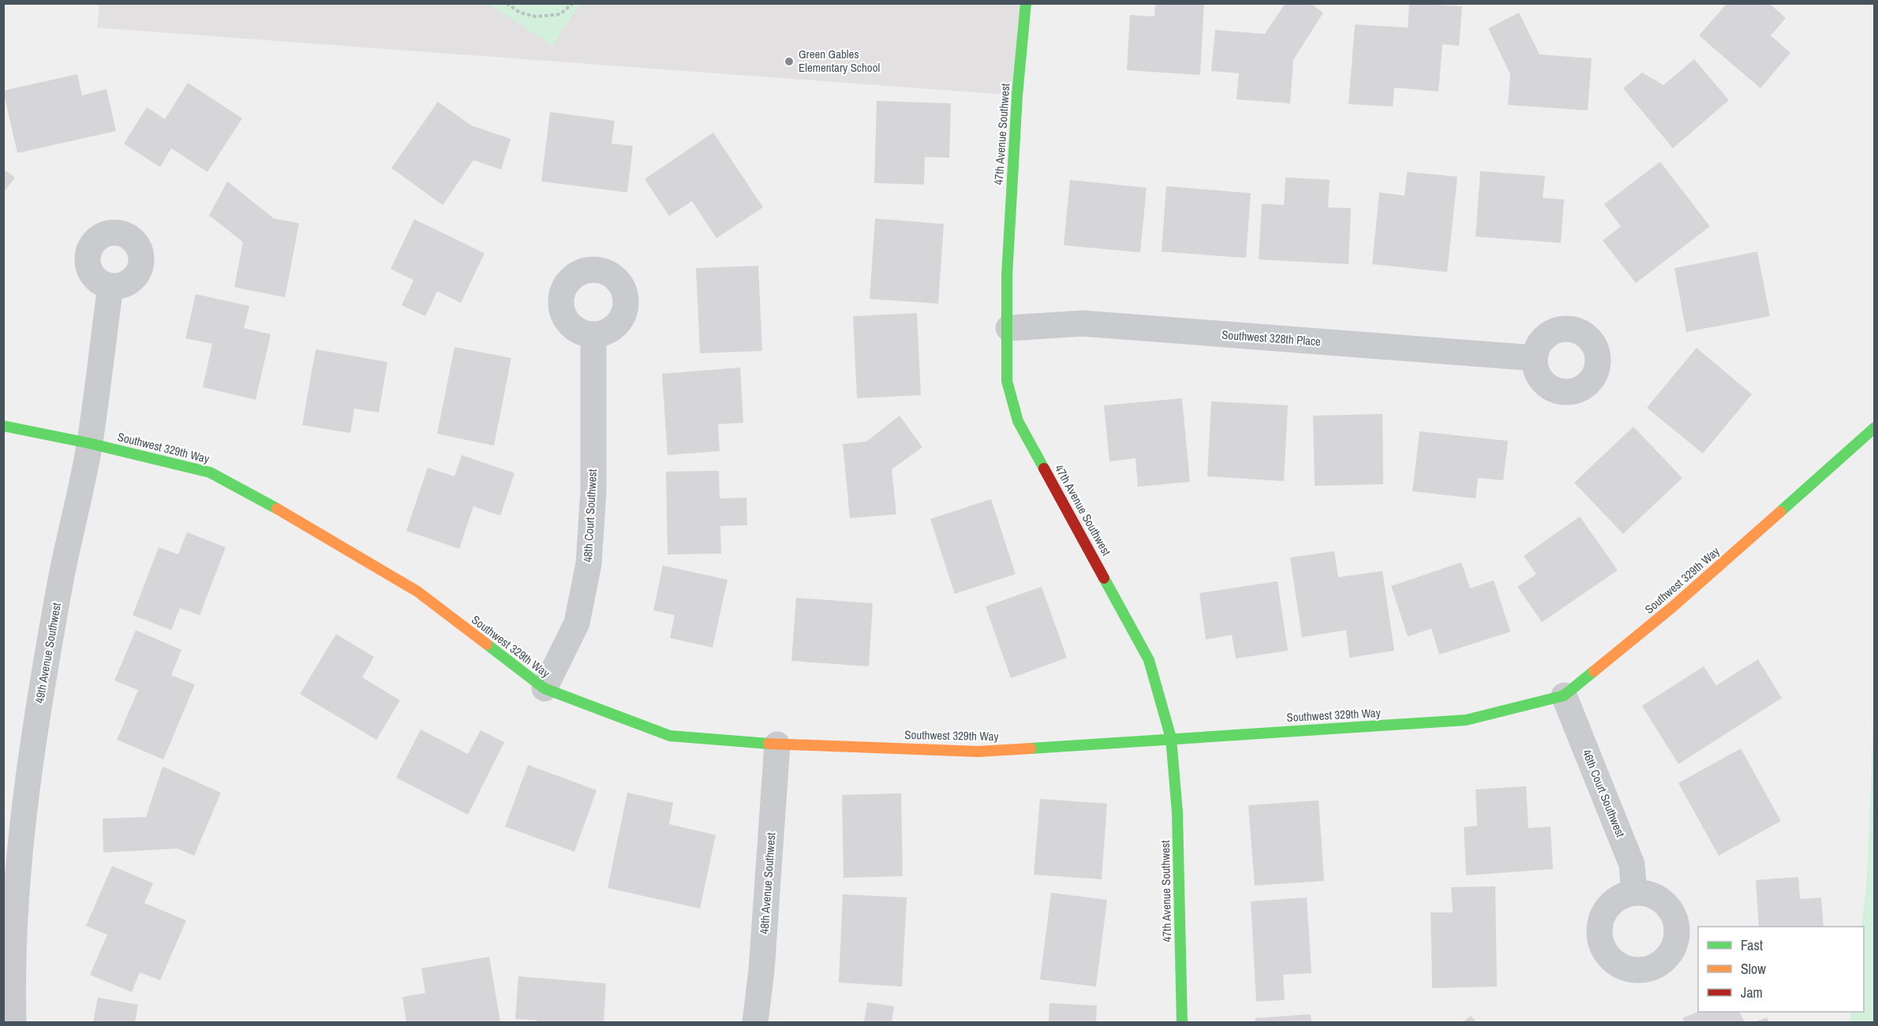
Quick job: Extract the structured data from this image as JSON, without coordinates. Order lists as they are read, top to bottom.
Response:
{
  "streets": {
    "street": [
      "47th Avenue Southwest",
      "Southwest 328th Place",
      "Southwest 329th Way",
      "48th Court Southwest",
      "49th Avenue Southwest",
      "46th Court Southwest",
      "48th Avenue Southwest"
    ]
  },
  "crossings": [
    ["47th Avenue Southwest", "Southwest 328th Place"],
    ["47th Avenue Southwest", "Southwest 329th Way"],
    ["Southwest 329th Way", "48th Court Southwest"],
    ["Southwest 329th Way", "49th Avenue Southwest"],
    ["Southwest 329th Way", "46th Court Southwest"],
    ["Southwest 329th Way", "48th Avenue Southwest"]
  ],
  "places": ["Green Gables Elementary School"],
  "legend": ["Fast", "Slow", "Jam"]
}
